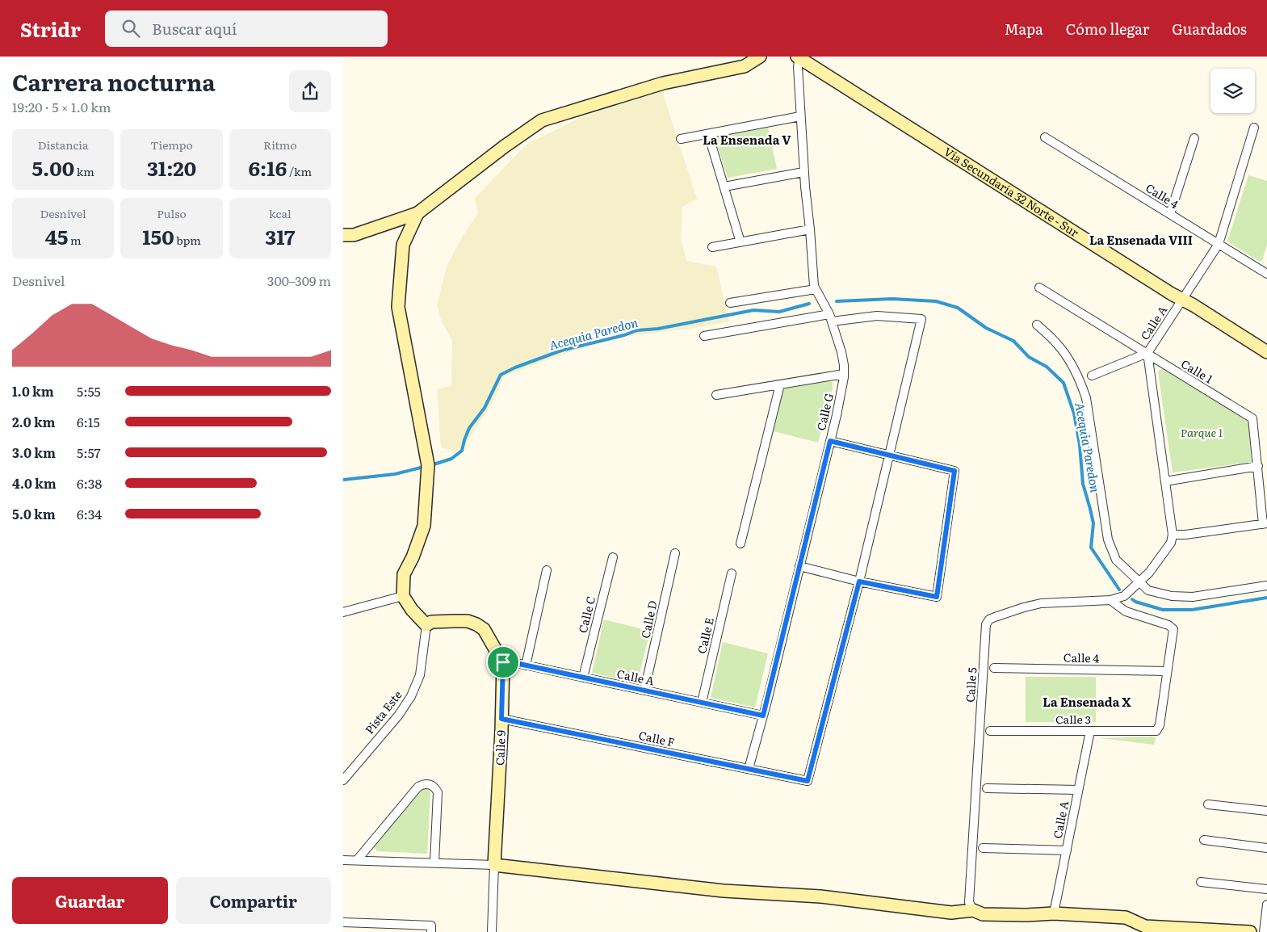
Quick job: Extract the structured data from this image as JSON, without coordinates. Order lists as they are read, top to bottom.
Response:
{
  "streets": {
    "street": [
      "Vía Secundaria 32 Norte - Sur",
      "Calle 4",
      "Calle A",
      "Calle 1",
      "Calle G",
      "Calle C",
      "Calle D",
      "Calle E",
      "Calle 5",
      "Pista Este",
      "Calle 3",
      "Calle F",
      "Calle 9"
    ]
  },
  "crossings": [
    ["Vía Secundaria 32 Norte - Sur", "Calle A"],
    ["Vía Secundaria 32 Norte - Sur", "Calle G"],
    ["Calle 4", "Calle A"],
    ["Calle 4", "Calle 3"],
    ["Calle A", "Calle 1"],
    ["Calle A", "Calle G"],
    ["Calle A", "Calle C"],
    ["Calle A", "Calle D"],
    ["Calle A", "Calle E"],
    ["Calle A", "Calle 3"],
    ["Calle A", "Calle 9"],
    ["Calle G", "Calle F"],
    ["Calle F", "Calle 9"]
  ],
  "districts": ["La Ensenada V", "La Ensenada VIII", "La Ensenada X"],
  "water": ["Acequia Paredon"],
  "parks": ["Parque 1"],
  "page": {
    "header": "Stridr",
    "search": "Buscar aquí",
    "nav": ["Mapa", "Cómo llegar", "Guardados"],
    "heading": ["Carrera nocturna", "19:20 · 5 × 1.0 km"],
    "stats": [
      ["Distancia", "5.00 km"],
      ["Tiempo", "31:20"],
      ["Ritmo", "6:16 /km"],
      ["Desnivel", "45 m"],
      ["Pulso", "150 bpm"],
      ["kcal", "317"]
    ],
    "chart": ["Desnivel", "300–309 m"],
    "list": [
      {
        "name": "1.0 km",
        "note": "5:55"
      },
      {
        "name": "2.0 km",
        "note": "6:15"
      },
      {
        "name": "3.0 km",
        "note": "5:57"
      },
      {
        "name": "4.0 km",
        "note": "6:38"
      },
      {
        "name": "5.0 km",
        "note": "6:34"
      }
    ],
    "buttons": ["Guardar", "Compartir"]
  }
}
